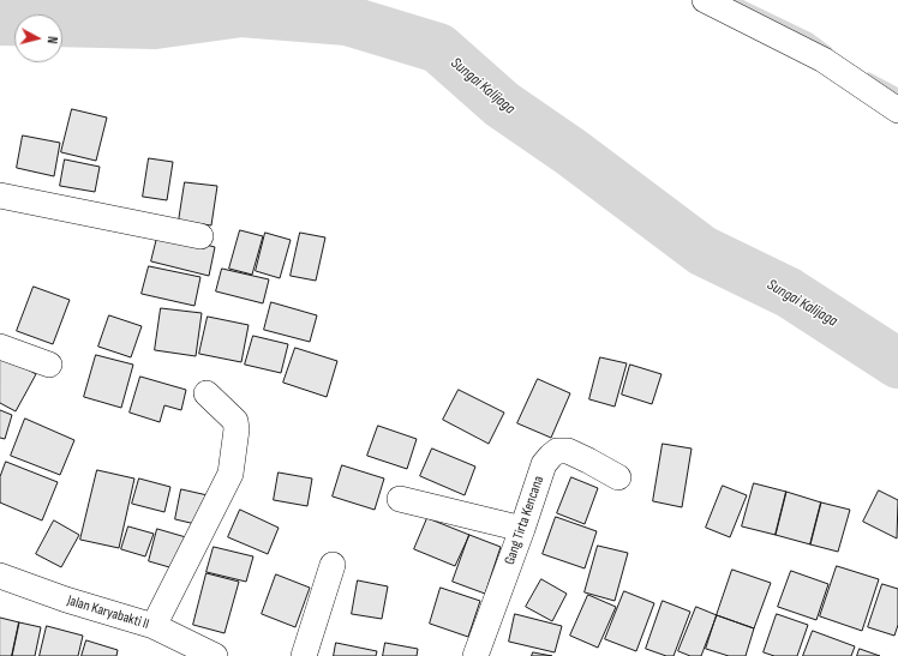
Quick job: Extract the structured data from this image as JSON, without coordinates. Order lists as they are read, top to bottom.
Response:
{
  "streets": {
    "street": ["Gang Tirta Kencana", "Jalan Karyabakti II"]
  },
  "water": ["Sungai Kalijaga"],
  "north": "right"
}
